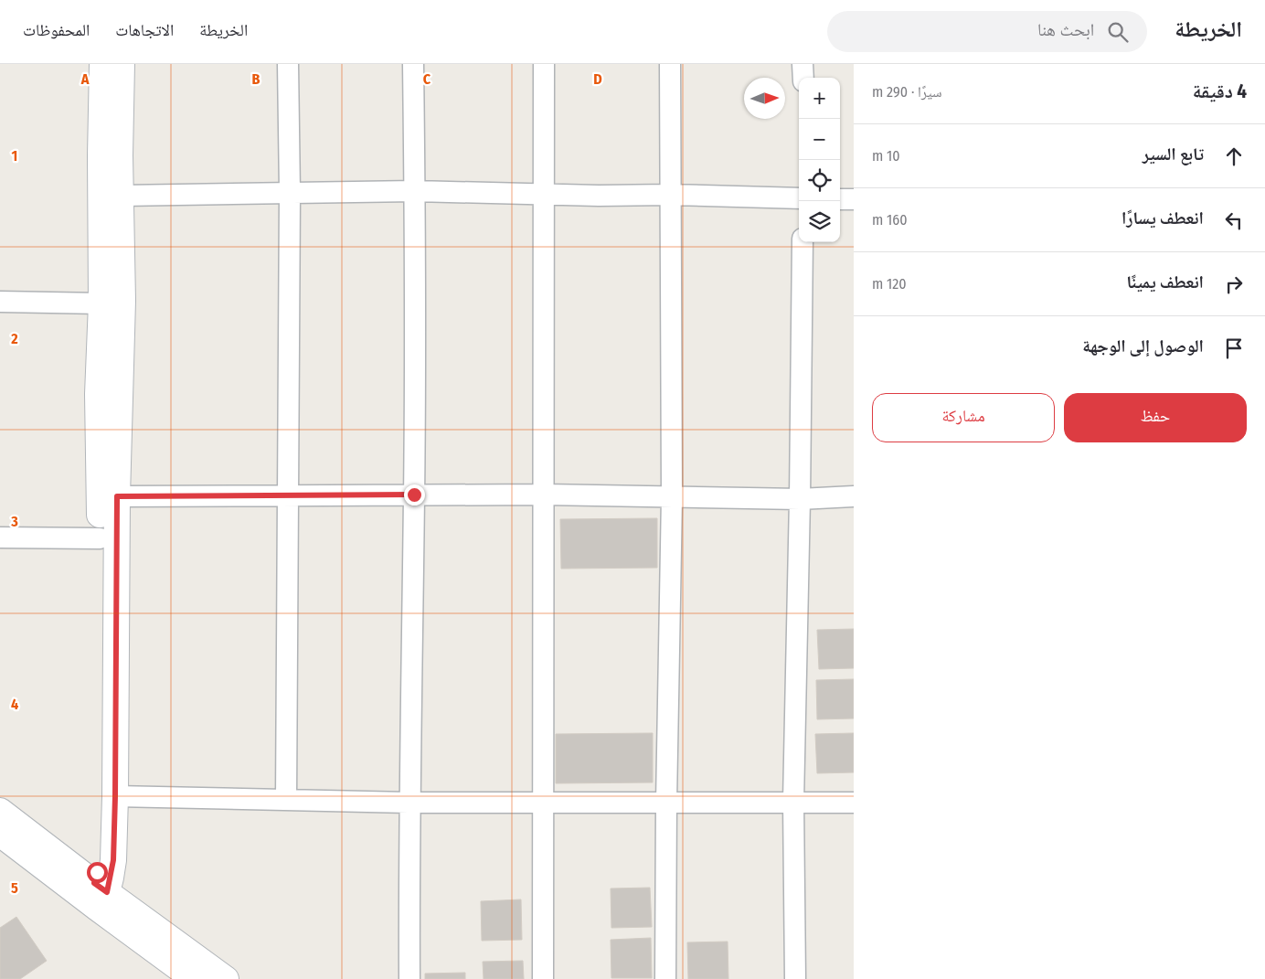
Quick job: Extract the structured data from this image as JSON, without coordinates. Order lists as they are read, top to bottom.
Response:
{
  "north": "right",
  "page": {
    "header": "الخريطة",
    "search": "ابحث هنا",
    "nav": ["الخريطة", "الاتجاهات", "المحفوظات"],
    "heading": ["4 دقيقة", "سيرًا · 290 m"],
    "map_buttons": ["+", "−"],
    "list": [
      ["تابع السير", "10 m"],
      ["انعطف يسارًا", "160 m"],
      ["انعطف يمينًا", "120 m"],
      "الوصول إلى الوجهة"
    ],
    "buttons": ["حفظ", "مشاركة"]
  },
  "grid": {
    "columns": [
      "A",
      "B",
      "C",
      "D"
    ],
    "rows": [
      "1",
      "2",
      "3",
      "4",
      "5"
    ]
  }
}
